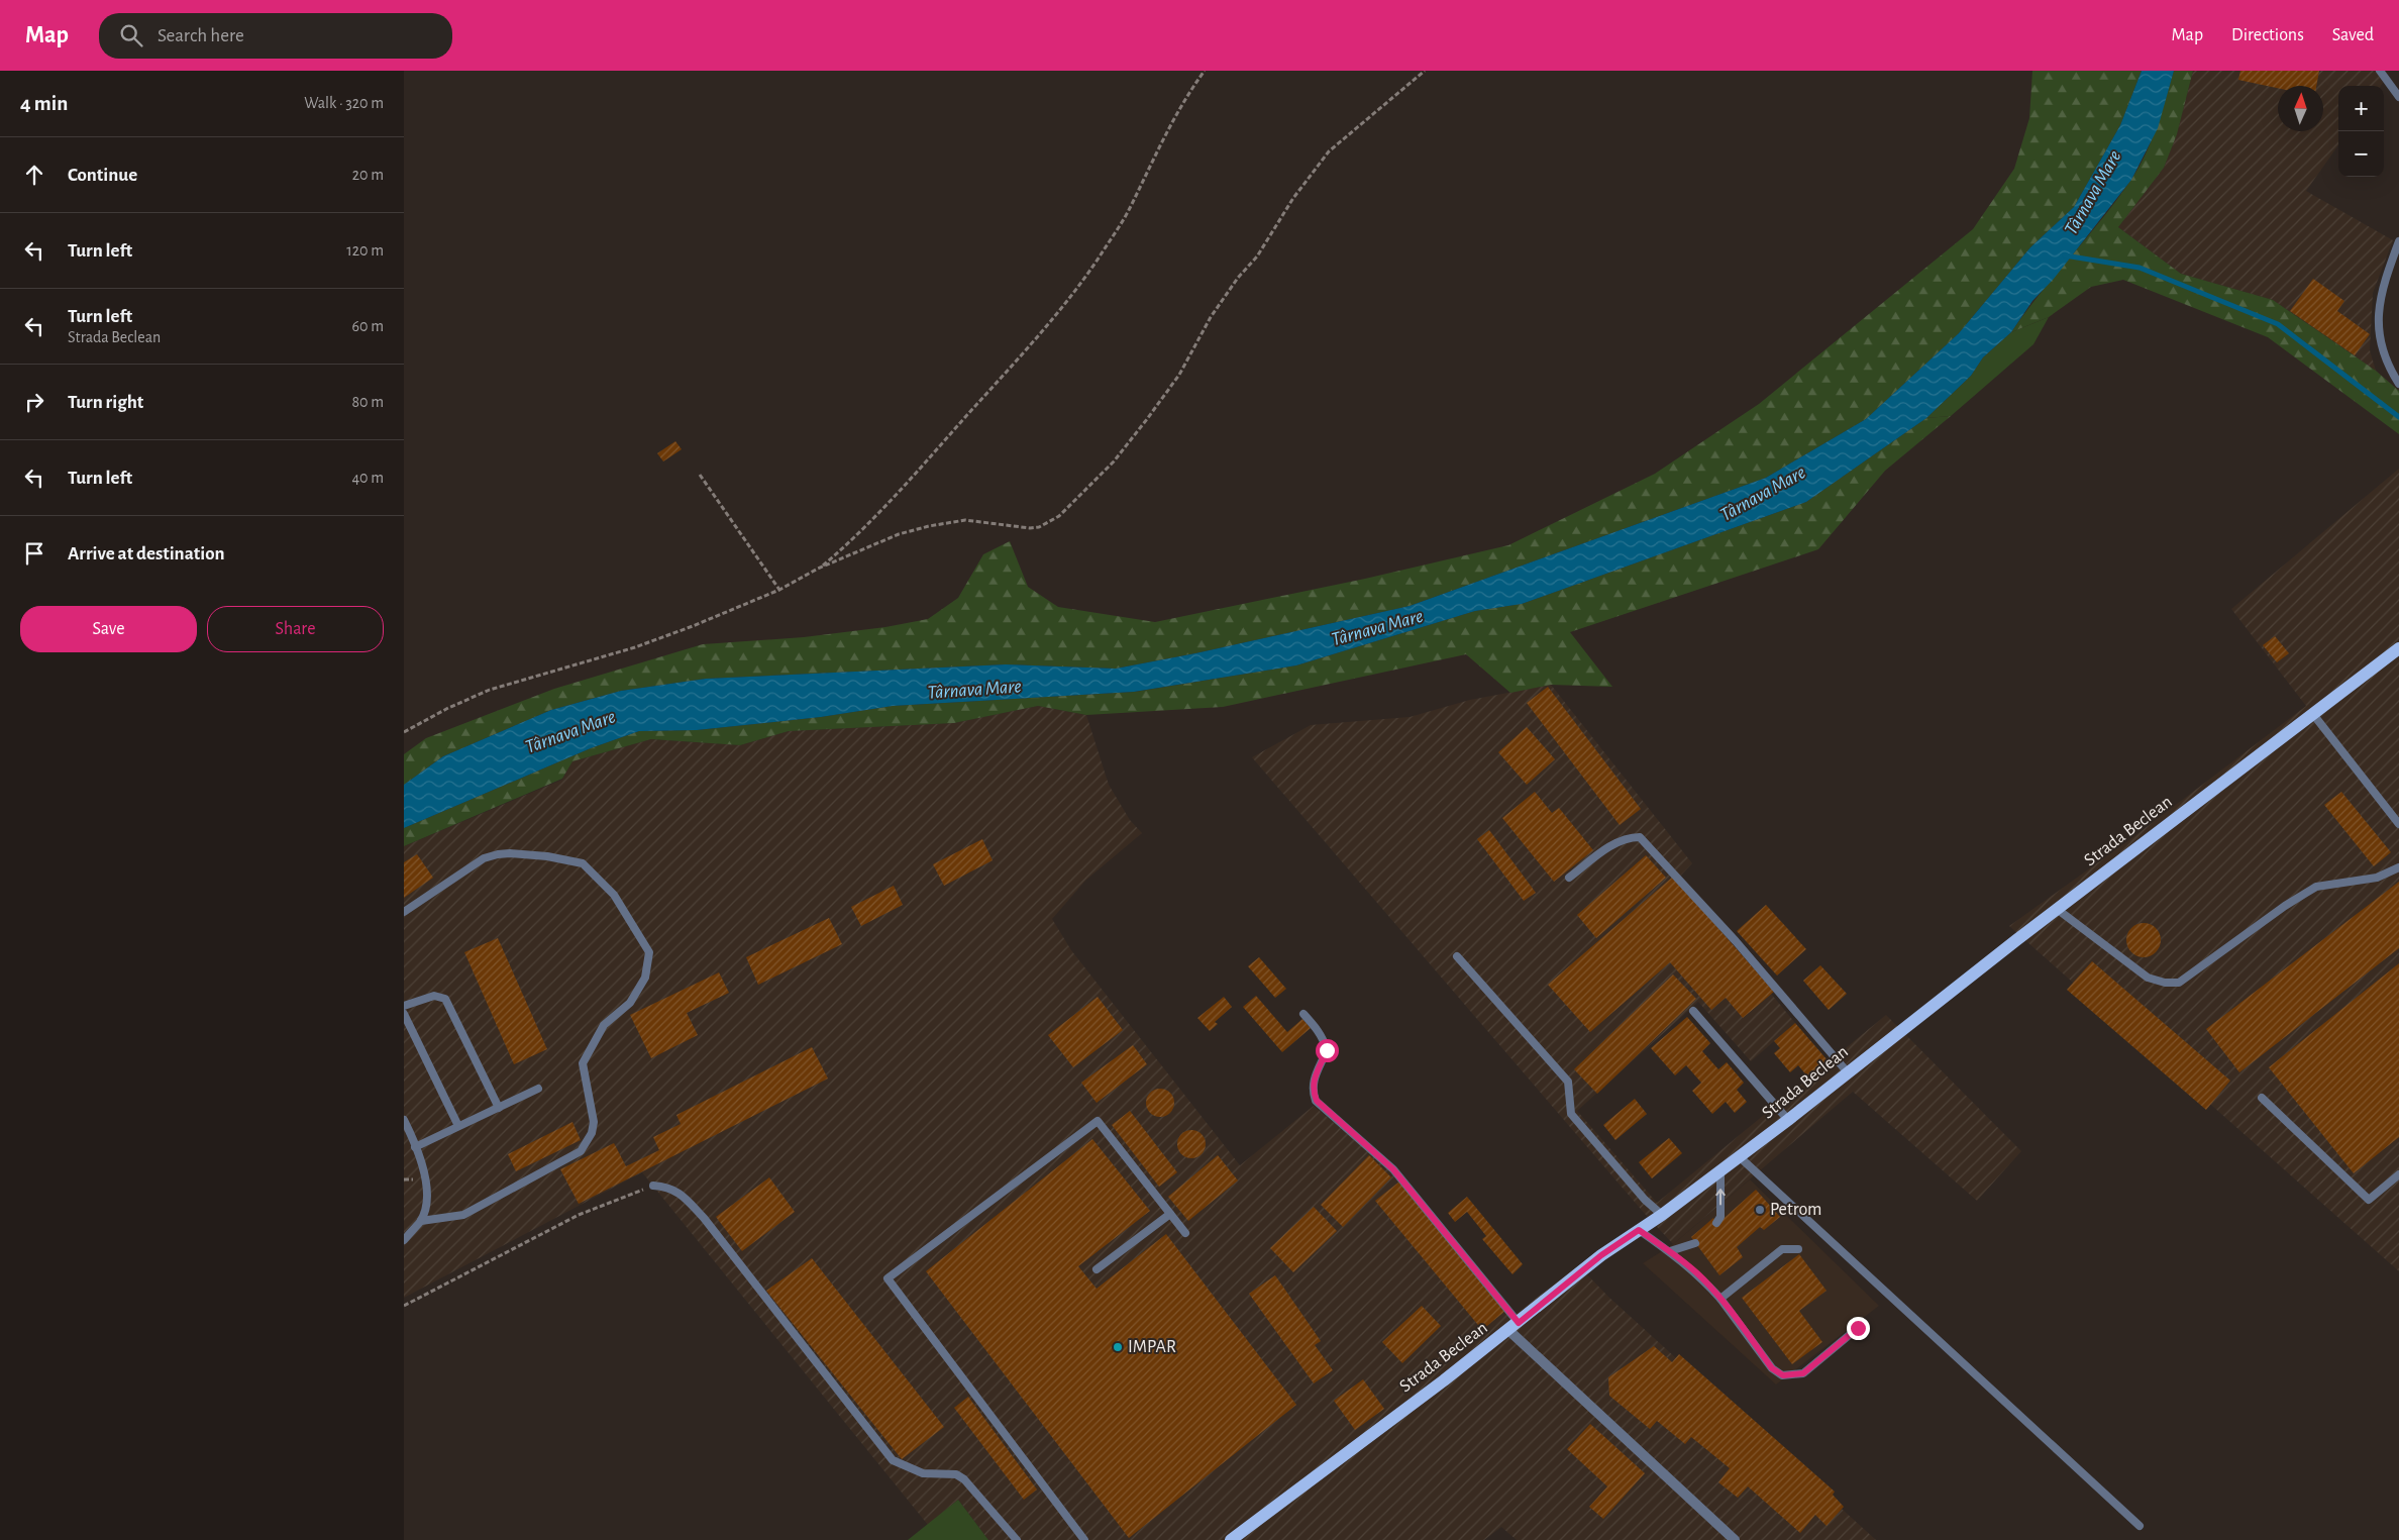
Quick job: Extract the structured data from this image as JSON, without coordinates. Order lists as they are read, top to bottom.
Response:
{
  "streets": {
    "main road": ["Strada Beclean"]
  },
  "water": ["Târnava Mare"],
  "places": ["Petrom", "IMPAR"],
  "north": "top",
  "page": {
    "header": "Map",
    "search": "Search here",
    "nav": ["Map", "Directions", "Saved"],
    "heading": ["4 min", "Walk · 320 m"],
    "map_buttons": ["+", "−"],
    "list": [
      ["Continue", "20 m"],
      ["Turn left", "120 m"],
      ["Turn left", "Strada Beclean", "60 m"],
      ["Turn right", "80 m"],
      ["Turn left", "40 m"],
      "Arrive at destination"
    ],
    "buttons": ["Save", "Share"]
  }
}
